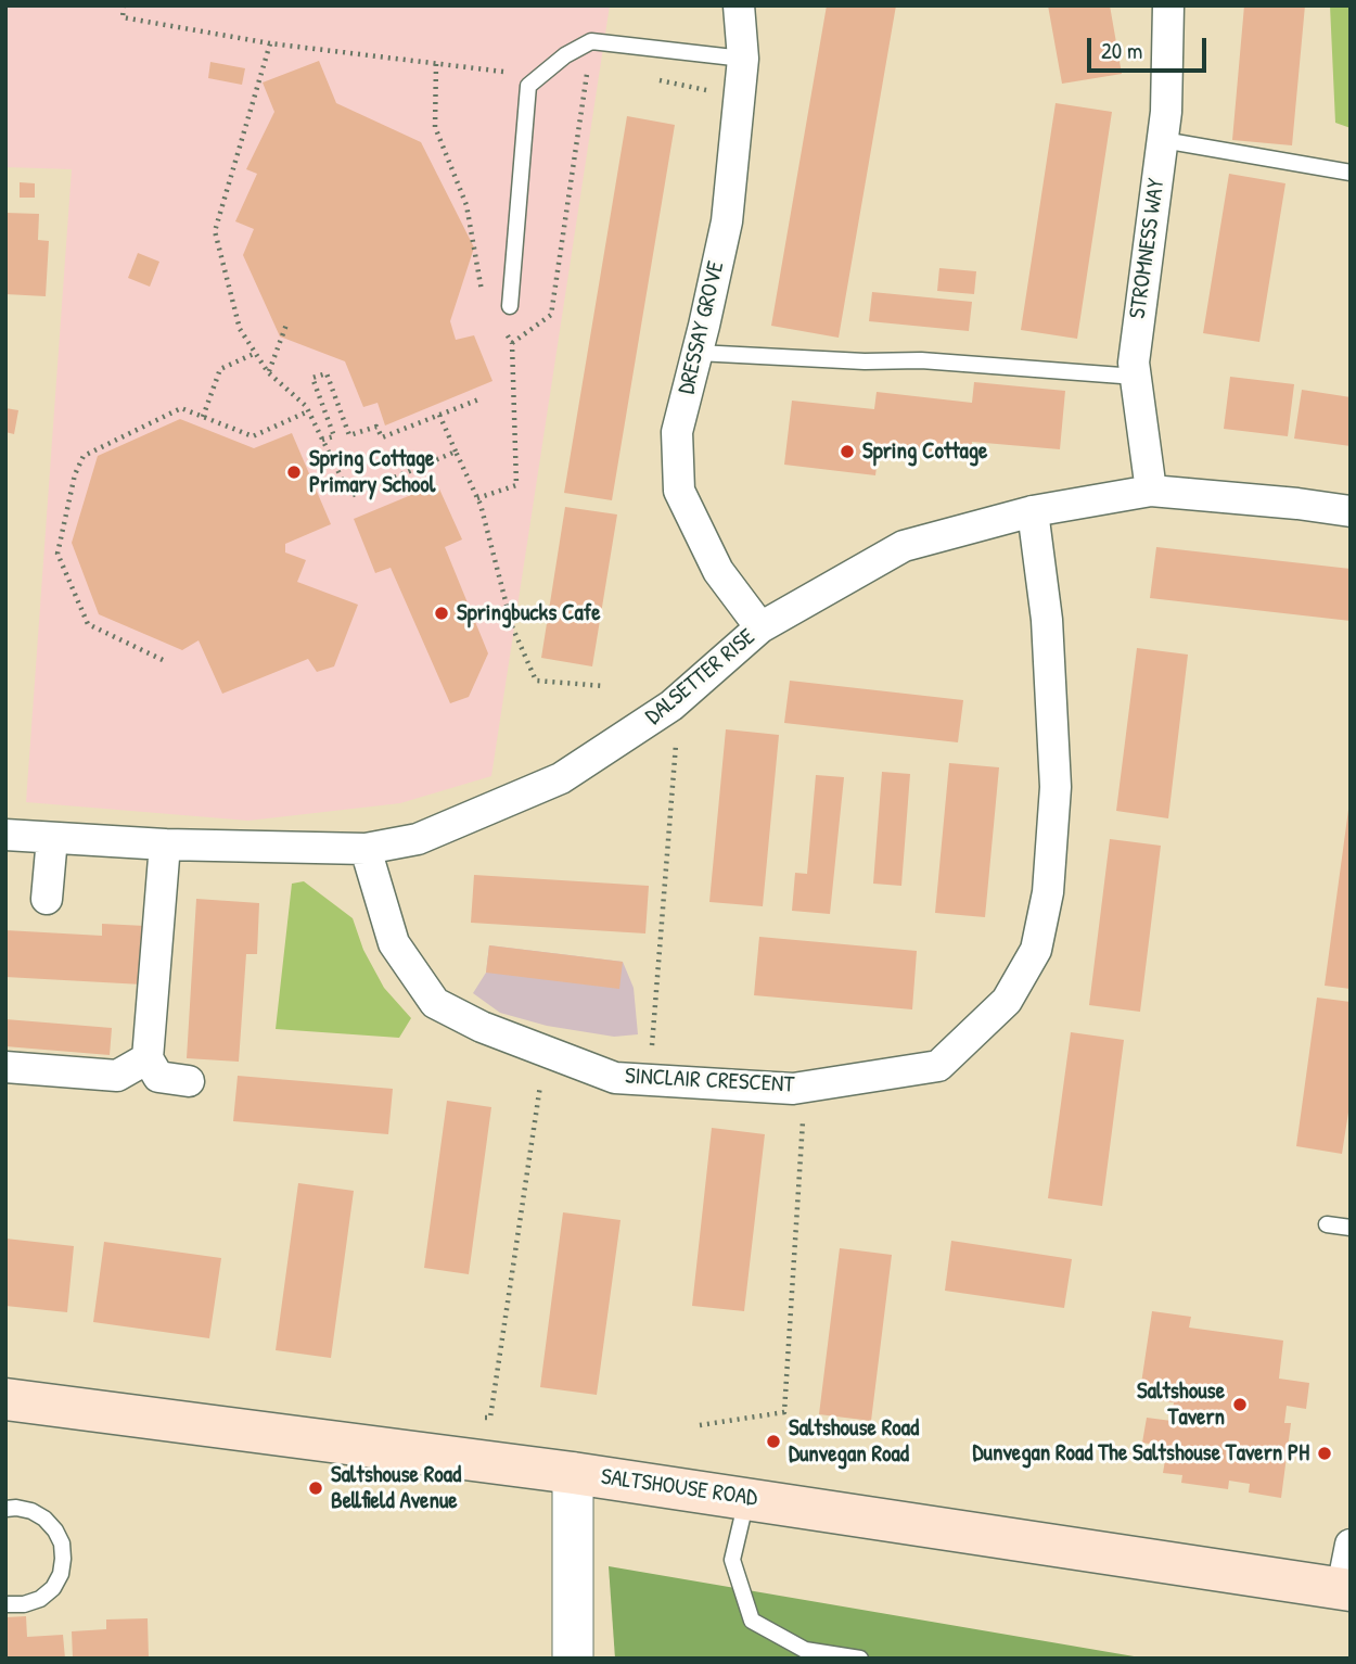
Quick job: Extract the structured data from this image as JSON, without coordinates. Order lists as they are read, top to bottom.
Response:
{
  "streets": {
    "main road": ["SALTSHOUSE ROAD"],
    "street": [
      "STROMNESS WAY",
      "DRESSAY GROVE",
      "DALSETTER RISE",
      "SINCLAIR CRESCENT"
    ]
  },
  "crossings": [
    ["STROMNESS WAY", "DALSETTER RISE"],
    ["DRESSAY GROVE", "DALSETTER RISE"],
    ["DALSETTER RISE", "SINCLAIR CRESCENT"]
  ],
  "places": [
    "Spring Cottage",
    "Spring Cottage Primary School",
    "Springbucks Cafe",
    "Saltshouse Tavern",
    "Saltshouse Road Dunvegan Road",
    "Dunvegan Road The Saltshouse Tavern PH",
    "Saltshouse Road Bellfield Avenue"
  ],
  "scale_bar": "20 m"
}
